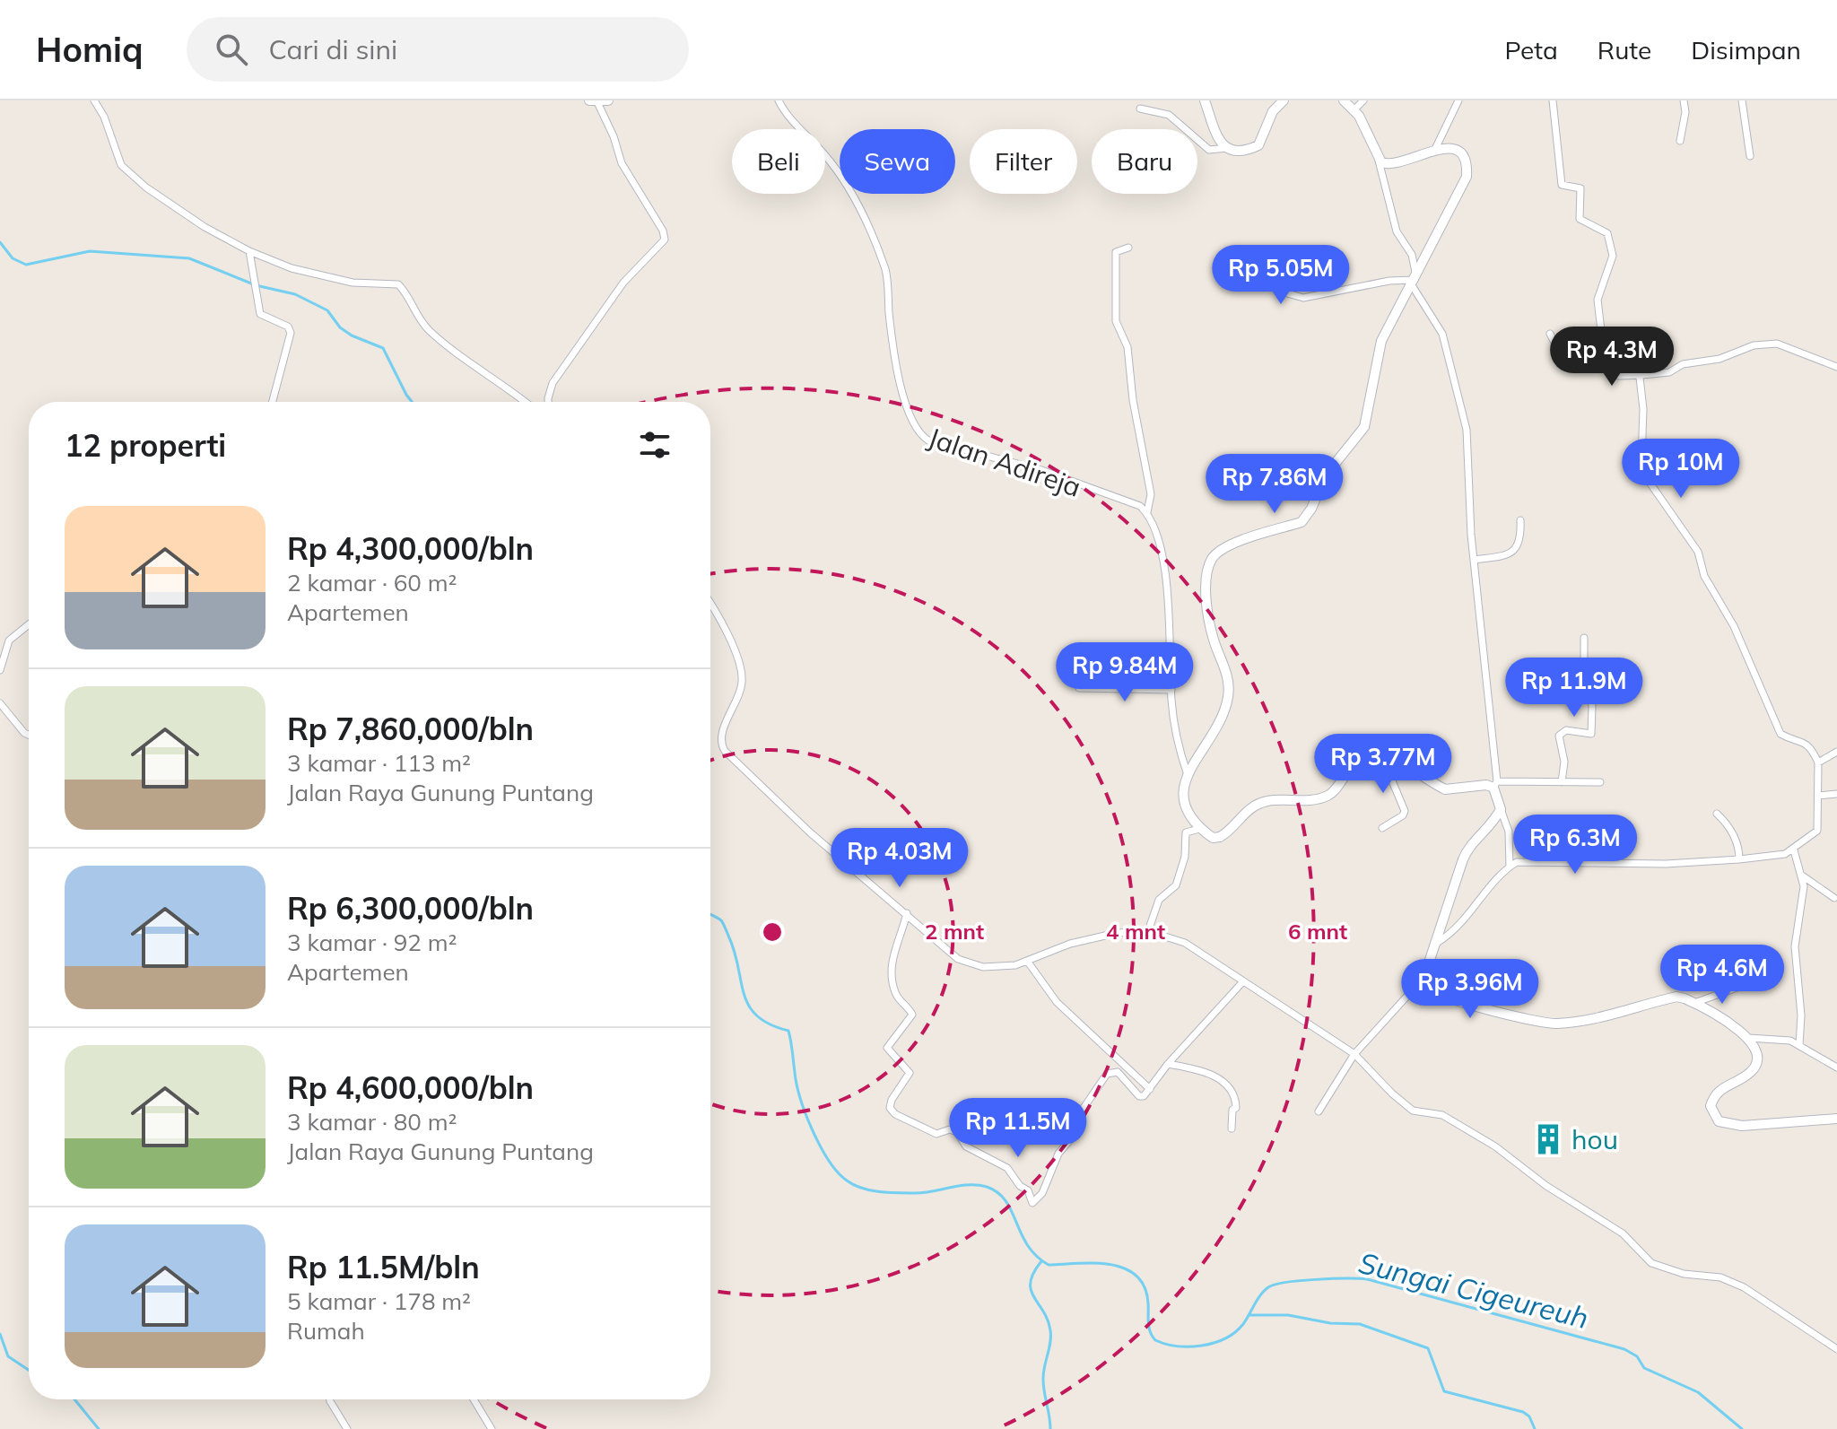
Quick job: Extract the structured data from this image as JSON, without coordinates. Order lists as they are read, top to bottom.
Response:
{
  "streets": {
    "street": ["Jalan Adireja"]
  },
  "water": ["Sungai Cigeureuh"],
  "places": {
    "building": ["hou"]
  },
  "page": {
    "header": "Homiq",
    "search": "Cari di sini",
    "nav": ["Peta", "Rute", "Disimpan"],
    "chip": [
      "Beli",
      "Sewa",
      "Filter",
      "Baru"
    ],
    "price": [
      "Rp 5.05M",
      "Rp 4.3M",
      "Rp 10M",
      "Rp 7.86M",
      "Rp 9.84M",
      "Rp 11.9M",
      "Rp 3.77M",
      "Rp 6.3M",
      "Rp 4.03M",
      "Rp 4.6M",
      "Rp 3.96M",
      "Rp 11.5M"
    ],
    "heading": "12 properti",
    "list": [
      {
        "name": "Rp 4,300,000/bln",
        "note": "2 kamar · 60 m² · Apartemen"
      },
      {
        "name": "Rp 7,860,000/bln",
        "note": "3 kamar · 113 m² · Jalan Raya Gunung Puntang"
      },
      {
        "name": "Rp 6,300,000/bln",
        "note": "3 kamar · 92 m² · Apartemen"
      },
      {
        "name": "Rp 4,600,000/bln",
        "note": "3 kamar · 80 m² · Jalan Raya Gunung Puntang"
      },
      {
        "name": "Rp 11.5M/bln",
        "note": "5 kamar · 178 m² · Rumah"
      }
    ]
  },
  "rings": ["2 mnt", "4 mnt", "6 mnt"]
}
